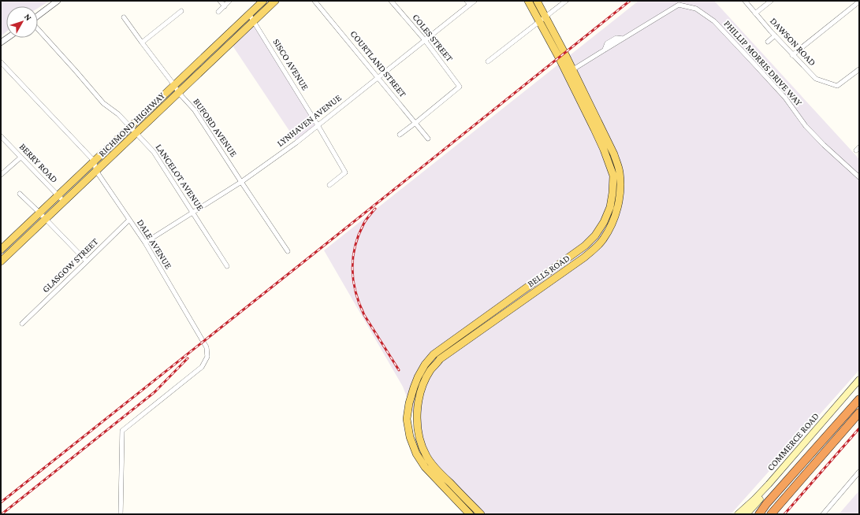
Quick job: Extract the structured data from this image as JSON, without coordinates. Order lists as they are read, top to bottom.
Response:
{
  "streets": {
    "main road": ["RICHMOND HIGHWAY", "BELLS ROAD", "COMMERCE ROAD"],
    "street": [
      "COLES STREET",
      "DAWSON ROAD",
      "PHILLIP MORRIS DRIVE WAY",
      "COURTLAND STREET",
      "SISCO AVENUE",
      "LYNHAVEN AVENUE",
      "BUFORD AVENUE",
      "BERRY ROAD",
      "LANCELOT AVENUE",
      "DALE AVENUE",
      "GLASGOW STREET"
    ]
  },
  "crossings": [
    ["COLES STREET", "COURTLAND STREET"],
    ["COLES STREET", "LYNHAVEN AVENUE"],
    ["PHILLIP MORRIS DRIVE WAY", "BELLS ROAD"],
    ["COURTLAND STREET", "LYNHAVEN AVENUE"],
    ["SISCO AVENUE", "LYNHAVEN AVENUE"],
    ["SISCO AVENUE", "RICHMOND HIGHWAY"],
    ["LYNHAVEN AVENUE", "BUFORD AVENUE"],
    ["LYNHAVEN AVENUE", "LANCELOT AVENUE"],
    ["LYNHAVEN AVENUE", "DALE AVENUE"],
    ["RICHMOND HIGHWAY", "BUFORD AVENUE"],
    ["RICHMOND HIGHWAY", "BERRY ROAD"],
    ["RICHMOND HIGHWAY", "LANCELOT AVENUE"],
    ["RICHMOND HIGHWAY", "DALE AVENUE"],
    ["DALE AVENUE", "GLASGOW STREET"]
  ],
  "north": "top right"
}
